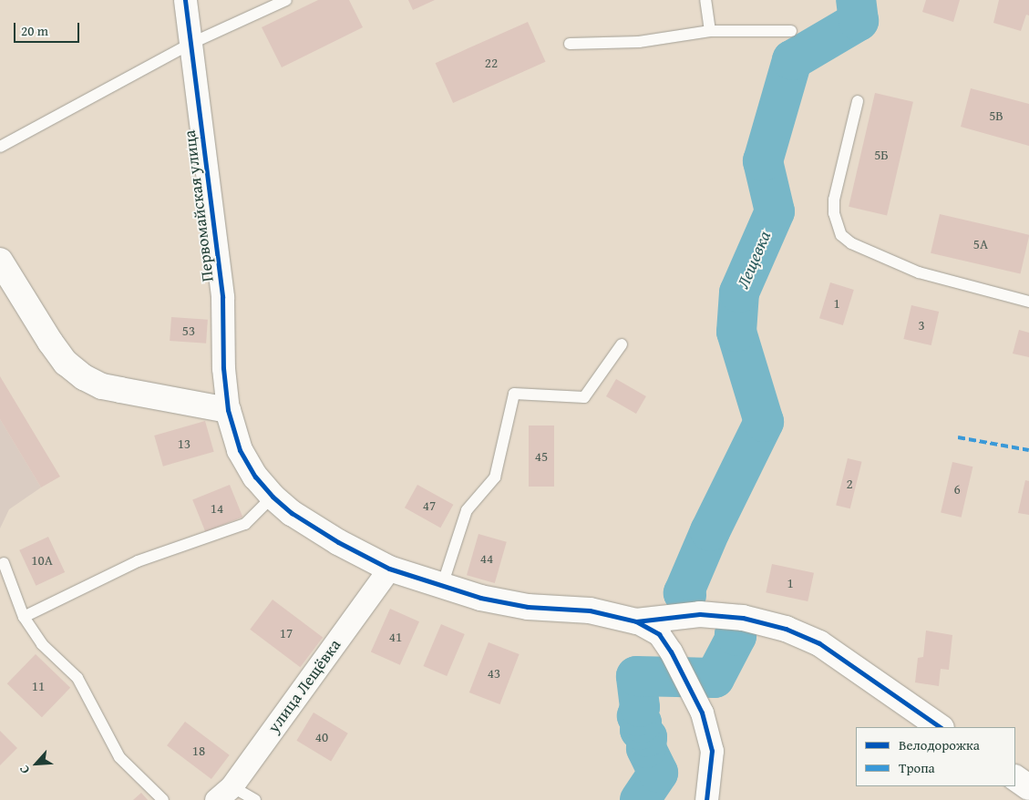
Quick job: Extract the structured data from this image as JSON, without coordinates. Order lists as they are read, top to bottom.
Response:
{
  "streets": {
    "street": ["Первомайская улица", "улица Лещёвка"]
  },
  "water": ["Лещевка"],
  "house_numbers": [
    "22",
    "5В",
    "5Б",
    "5А",
    "1",
    "3",
    "53",
    "13",
    "45",
    "2",
    "6",
    "47",
    "14",
    "44",
    "10А",
    "1",
    "17",
    "41",
    "43",
    "11",
    "40",
    "18"
  ],
  "legend": ["Велодорожка", "Тропа"],
  "scale_bar": "20 m",
  "north": "bottom left"
}
